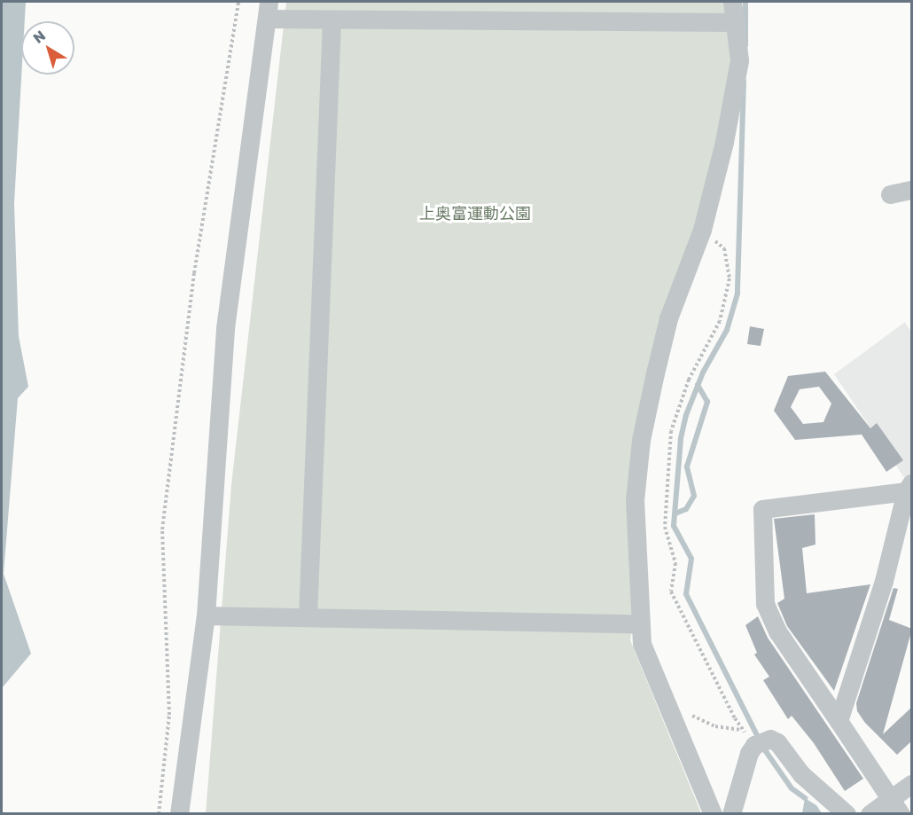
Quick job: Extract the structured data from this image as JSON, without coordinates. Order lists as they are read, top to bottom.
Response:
{
  "parks": ["上奥富運動公園"],
  "north": "top left"
}
